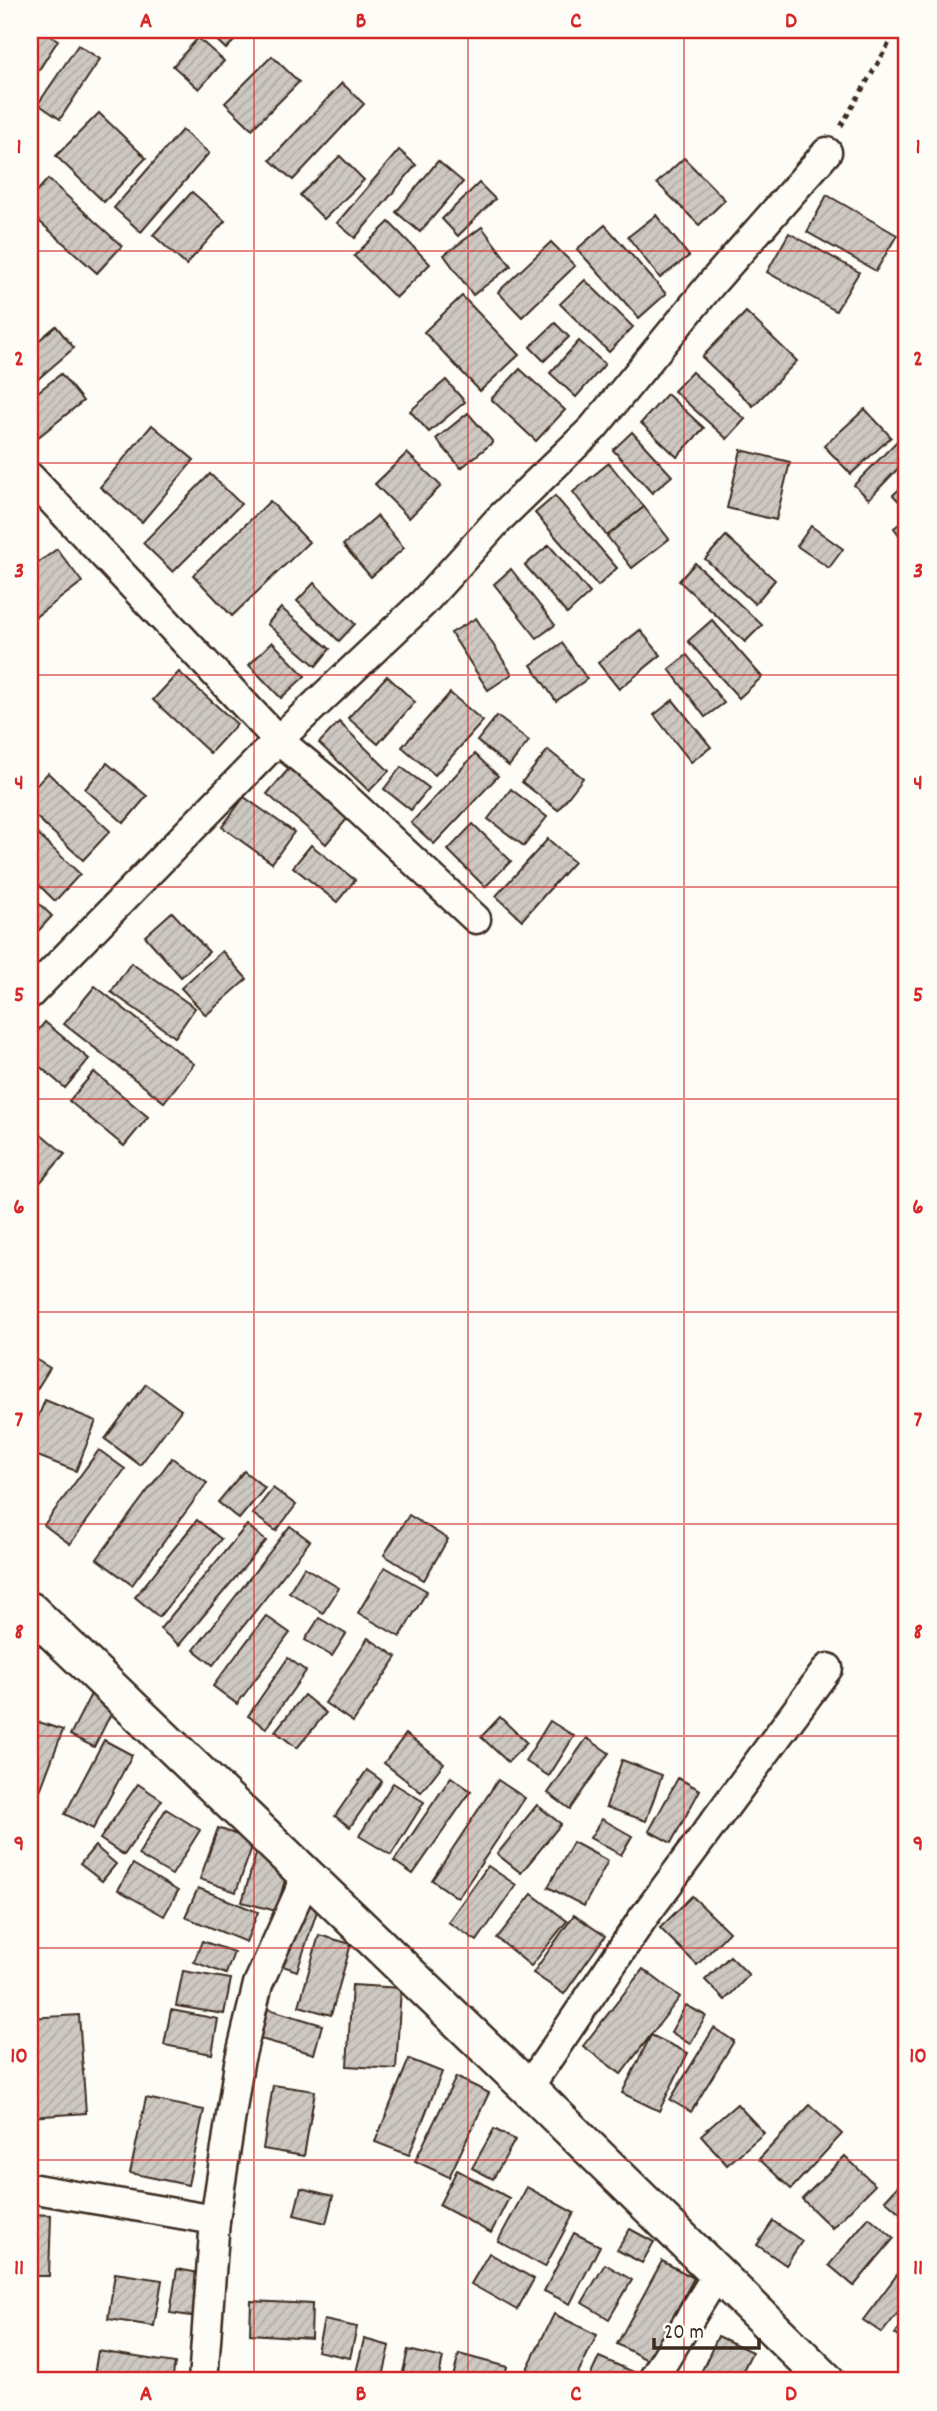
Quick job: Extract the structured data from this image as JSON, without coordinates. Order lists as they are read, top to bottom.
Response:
{
  "scale_bar": "20 m",
  "grid": {
    "columns": [
      "A",
      "B",
      "C",
      "D"
    ],
    "rows": [
      "1",
      "2",
      "3",
      "4",
      "5",
      "6",
      "7",
      "8",
      "9",
      "10",
      "11"
    ]
  }
}
